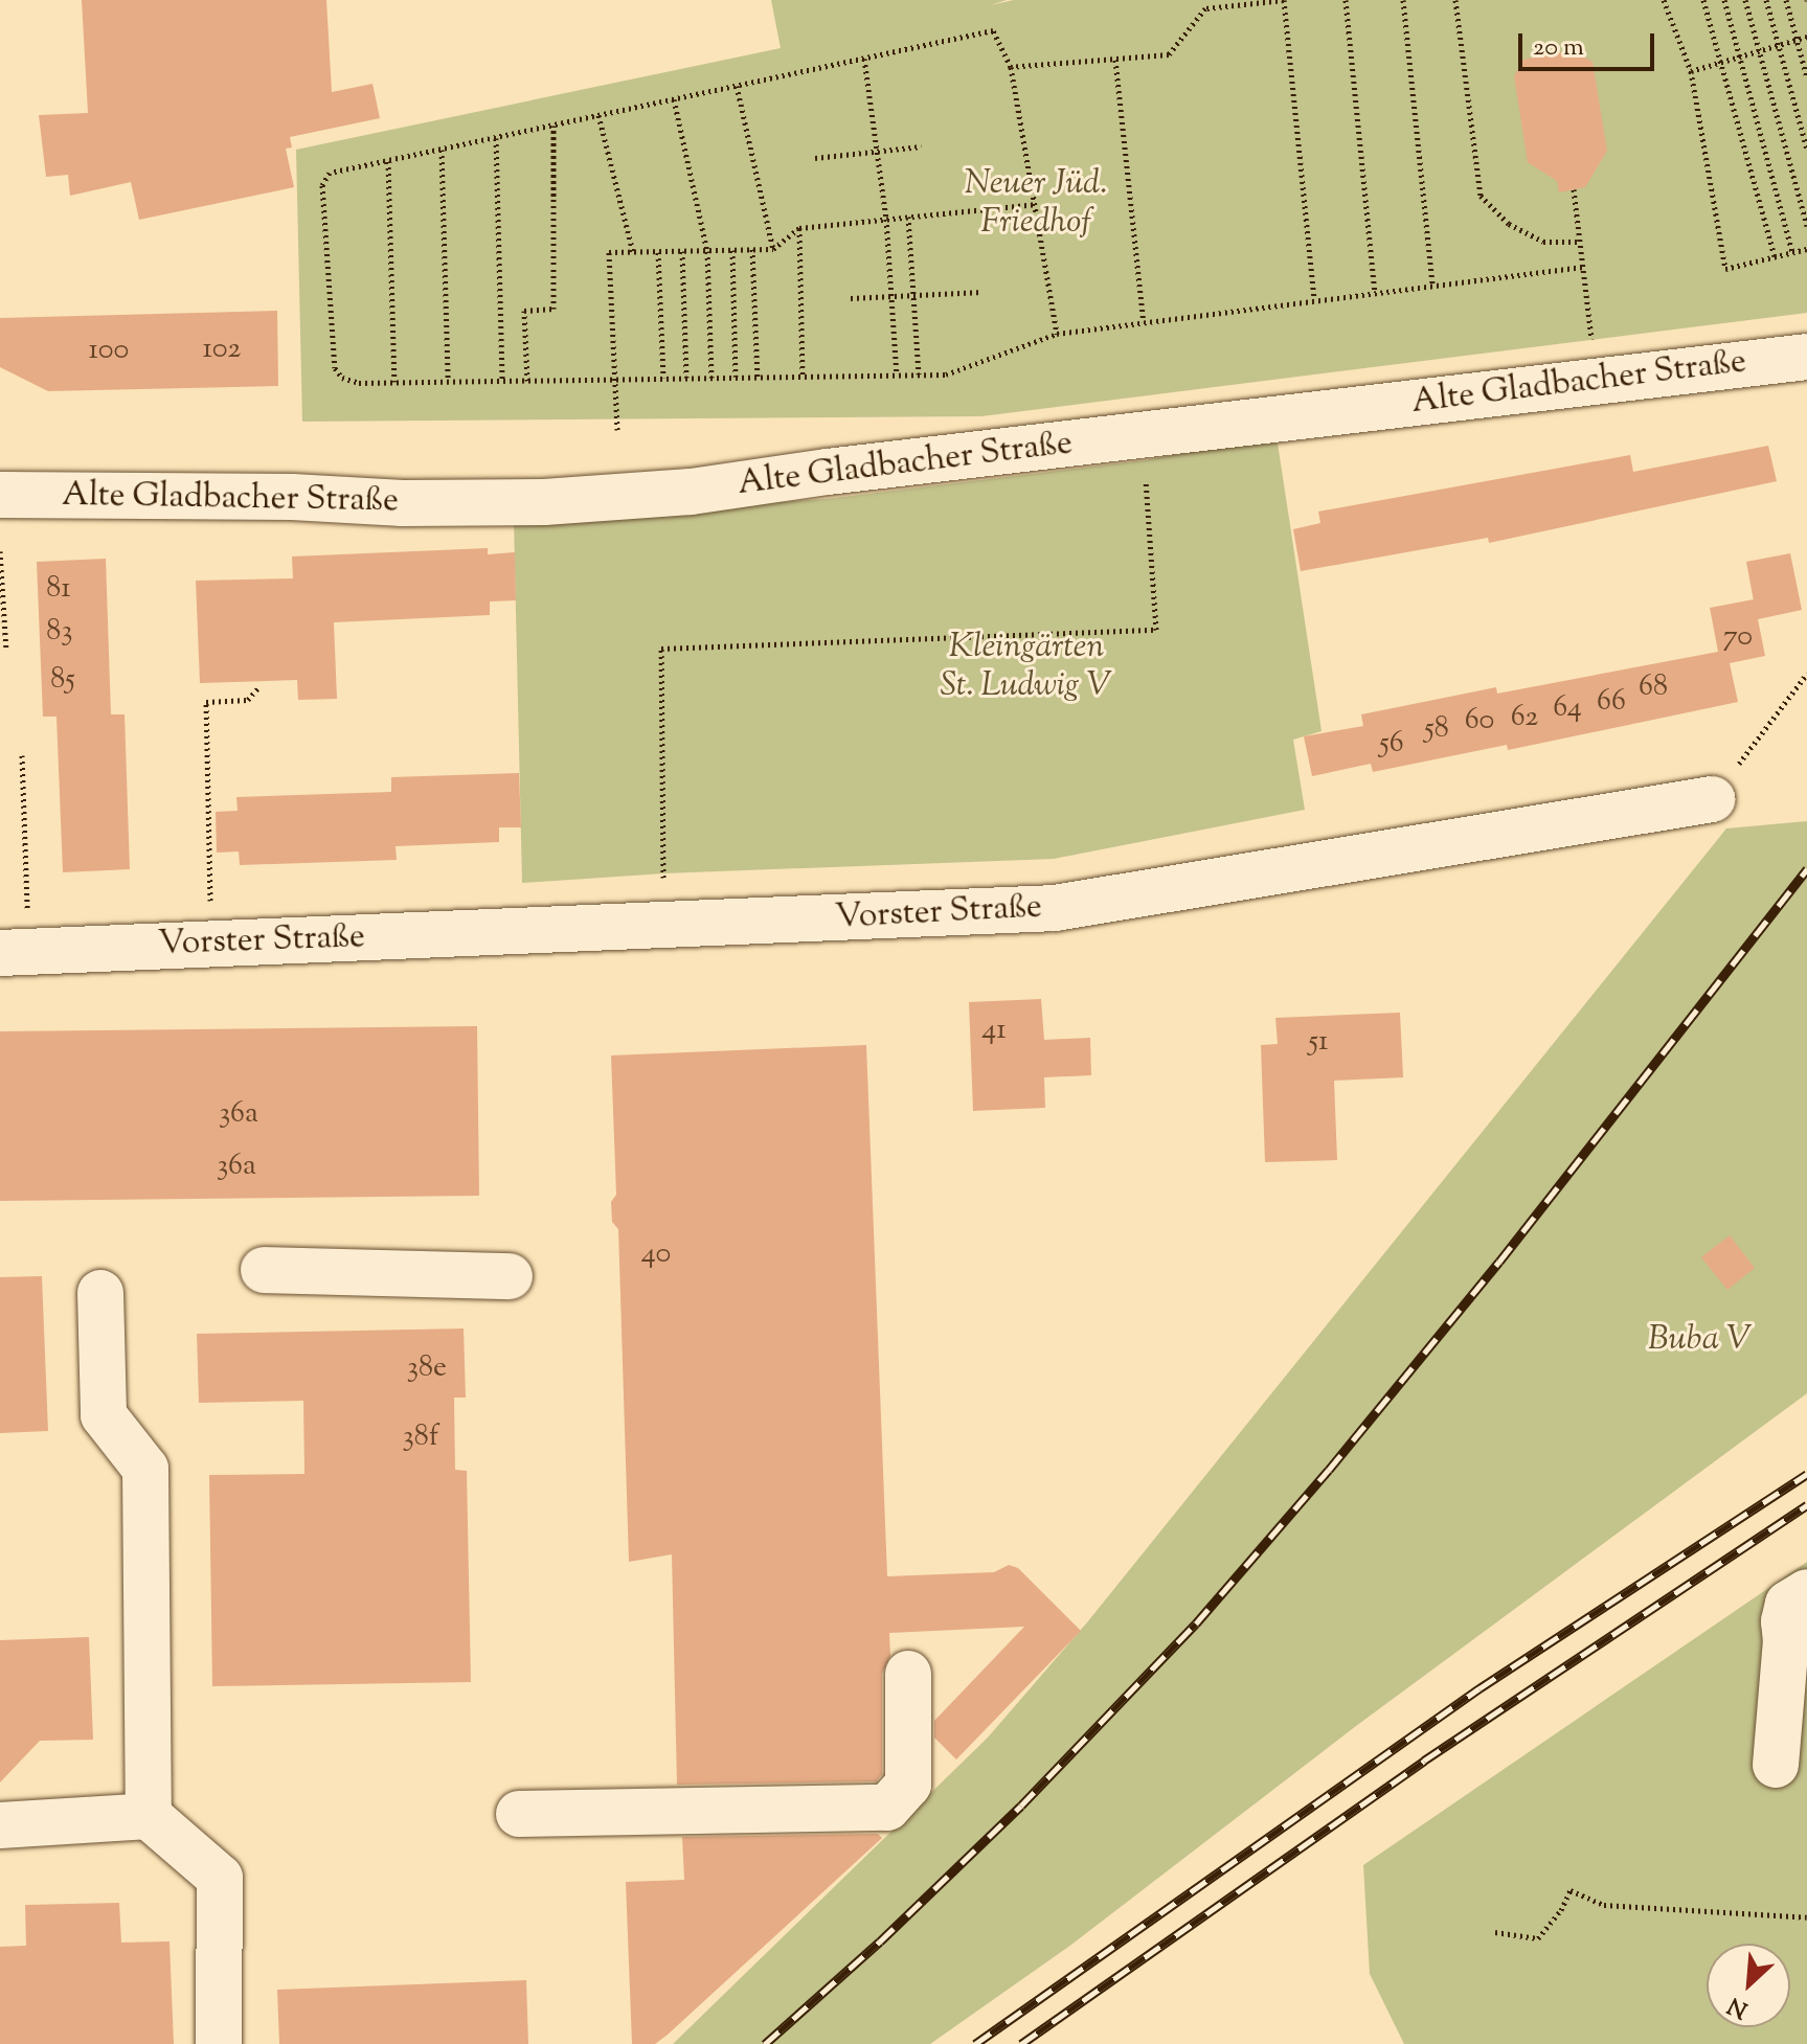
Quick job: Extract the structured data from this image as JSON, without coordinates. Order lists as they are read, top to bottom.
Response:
{
  "streets": {
    "street": ["Alte Gladbacher Straße", "Vorster Straße"]
  },
  "parks": ["Neuer Jüd. Friedhof", "Kleingärten St. Ludwig V", "Buba V"],
  "house_numbers": [
    "102",
    "100",
    "81",
    "83",
    "70",
    "85",
    "68",
    "66",
    "64",
    "62",
    "60",
    "58",
    "56",
    "41",
    "51",
    "36a",
    "36a",
    "40",
    "38e",
    "38f"
  ],
  "scale_bar": "20 m",
  "north": "bottom left"
}
